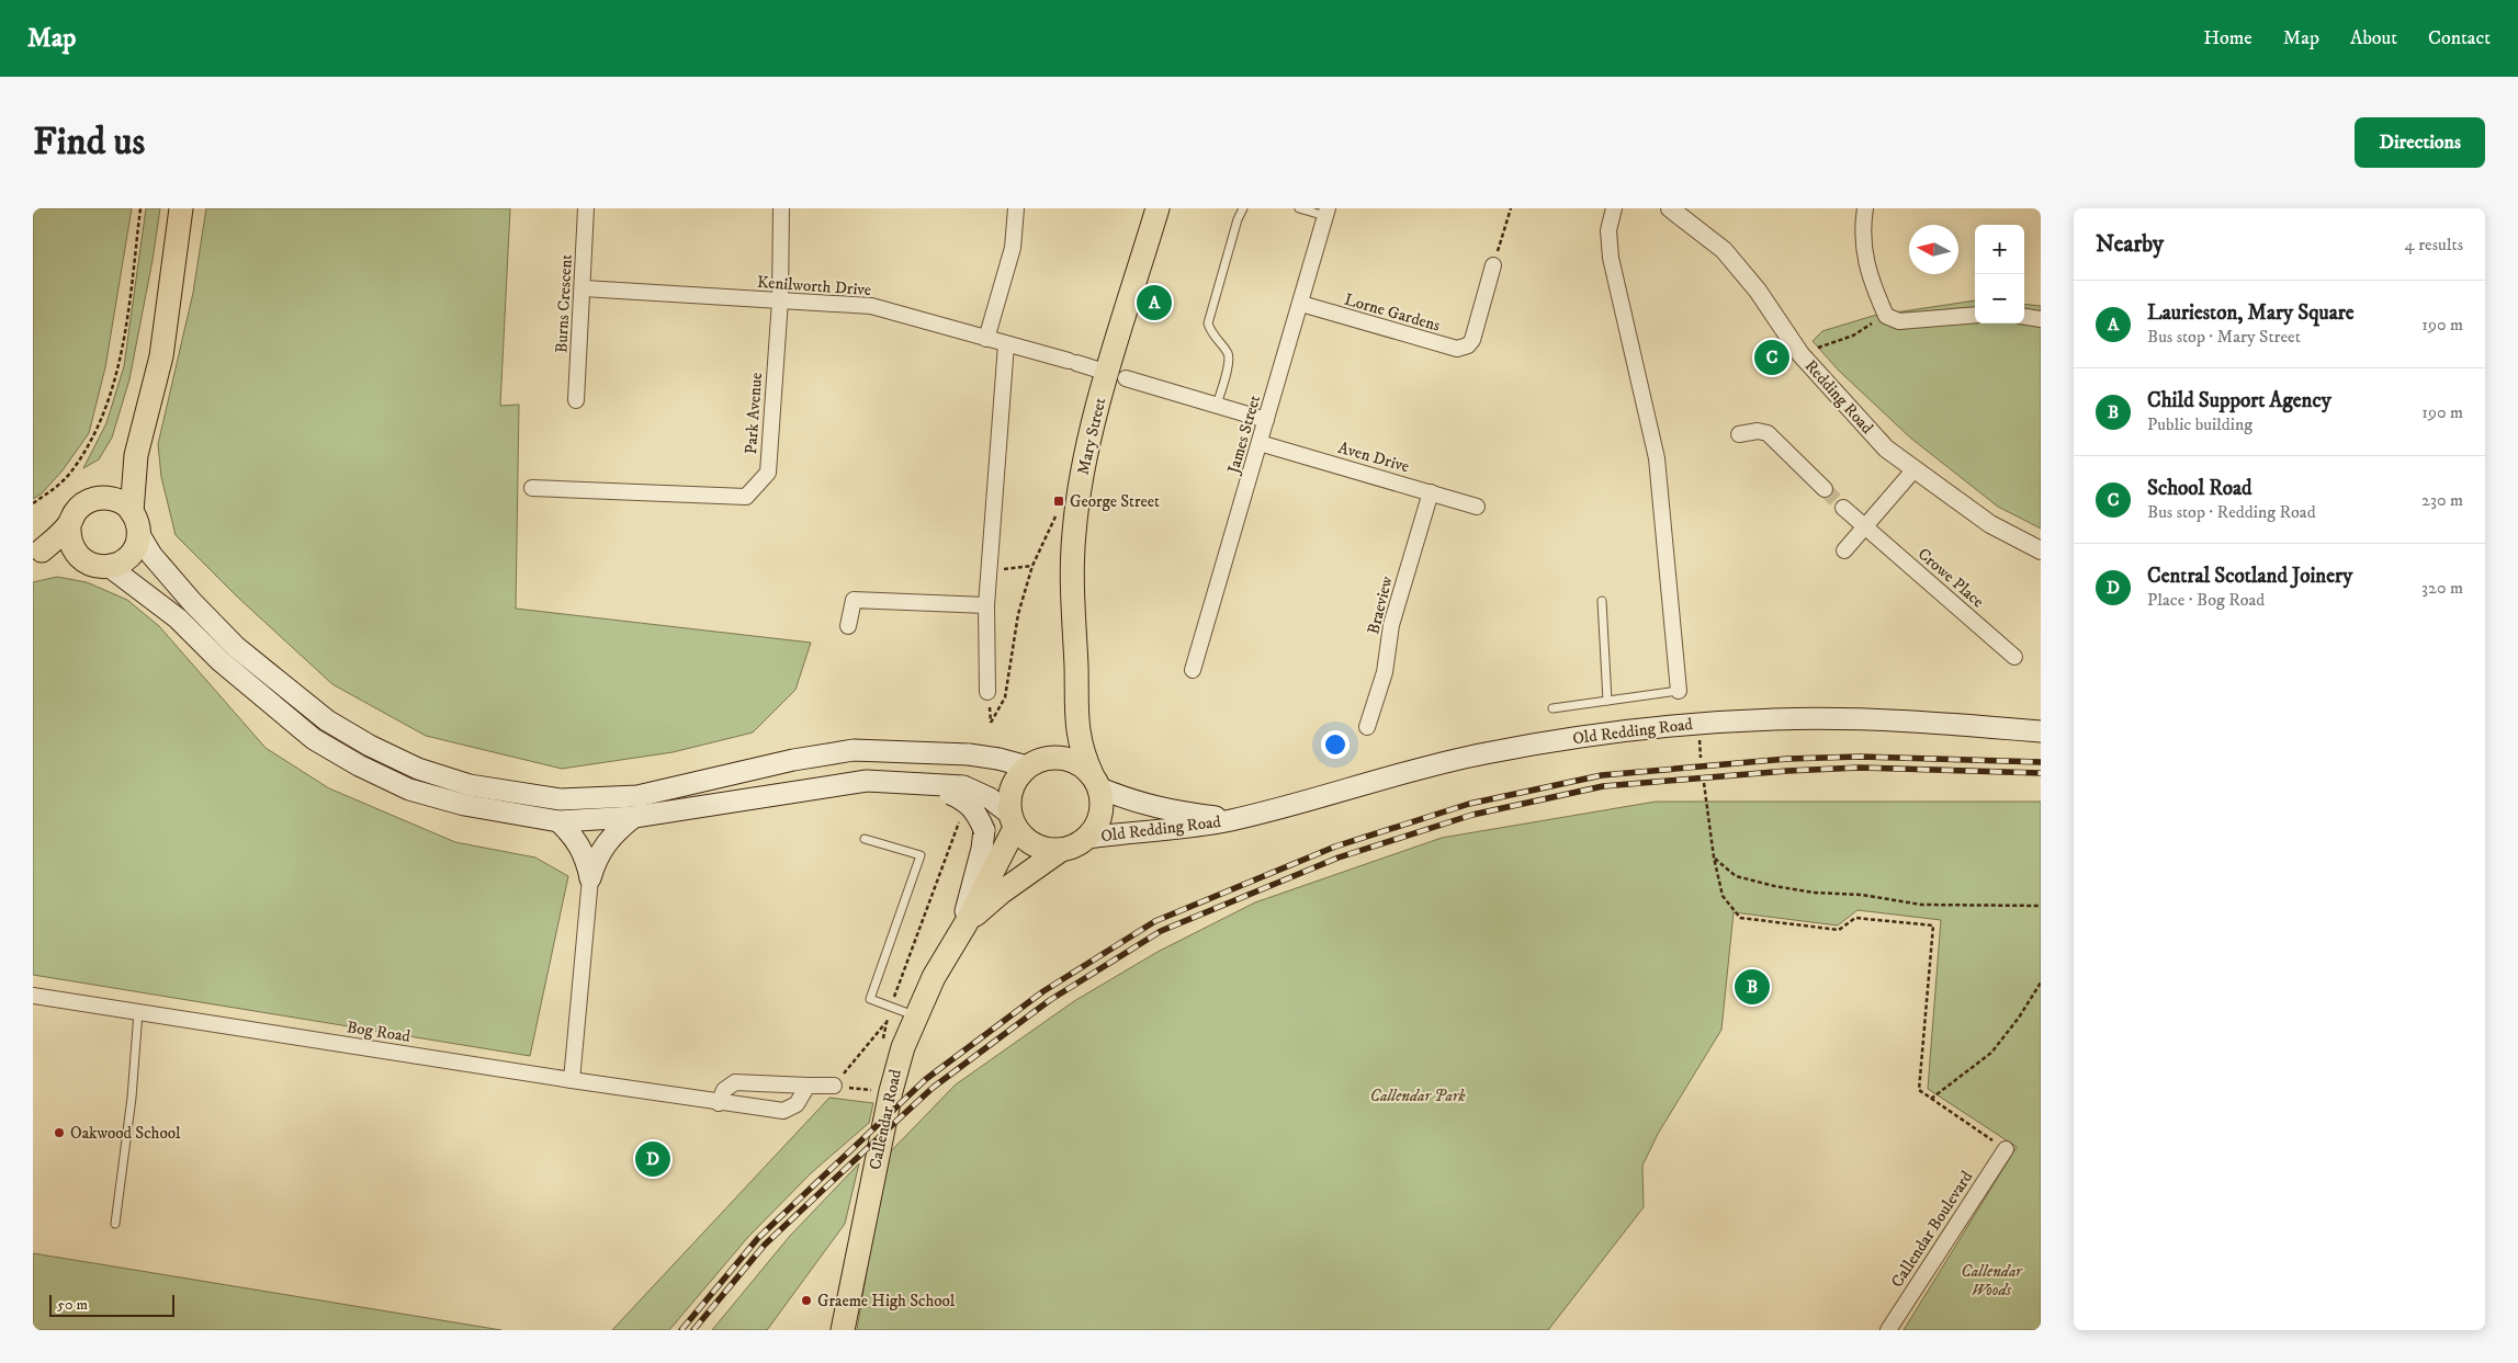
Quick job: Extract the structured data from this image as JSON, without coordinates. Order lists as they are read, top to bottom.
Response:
{
  "streets": {
    "main road": ["Mary Street", "Old Redding Road", "Callendar Road"],
    "street": [
      "Kenilworth Drive",
      "Burns Crescent",
      "Lorne Gardens",
      "Redding Road",
      "Park Avenue",
      "James Street",
      "Aven Drive",
      "Crowe Place",
      "Braeview",
      "Bog Road",
      "Callendar Boulevard"
    ]
  },
  "crossings": [
    ["Kenilworth Drive", "Burns Crescent"],
    ["Kenilworth Drive", "Park Avenue"],
    ["Kenilworth Drive", "Mary Street"],
    ["Lorne Gardens", "James Street"],
    ["James Street", "Aven Drive"],
    ["Mary Street", "Old Redding Road"],
    ["Mary Street", "Callendar Road"],
    ["Aven Drive", "Braeview"],
    ["Old Redding Road", "Callendar Road"]
  ],
  "parks": ["Callendar Park", "Callendar Woods"],
  "places": {
    "transit": ["George Street"],
    "other": ["Oakwood School", "Graeme High School"]
  },
  "scale_bar": "50 m",
  "north": "left",
  "page": {
    "header": "Map",
    "nav": [
      "Home",
      "Map",
      "About",
      "Contact"
    ],
    "buttons": "Directions",
    "title": "Find us",
    "heading": ["Nearby", "4 results"],
    "map_buttons": ["+", "−"],
    "list": [
      {
        "mark": "A",
        "name": "Laurieston, Mary Square",
        "note": "Bus stop · Mary Street",
        "value": "190 m"
      },
      {
        "mark": "B",
        "name": "Child Support Agency",
        "note": "Public building",
        "value": "190 m"
      },
      {
        "mark": "C",
        "name": "School Road",
        "note": "Bus stop · Redding Road",
        "value": "230 m"
      },
      {
        "mark": "D",
        "name": "Central Scotland Joinery",
        "note": "Place · Bog Road",
        "value": "320 m"
      }
    ],
    "pins": [
      "A",
      "C",
      "B",
      "D"
    ],
    "scale": "50 m"
  }
}
